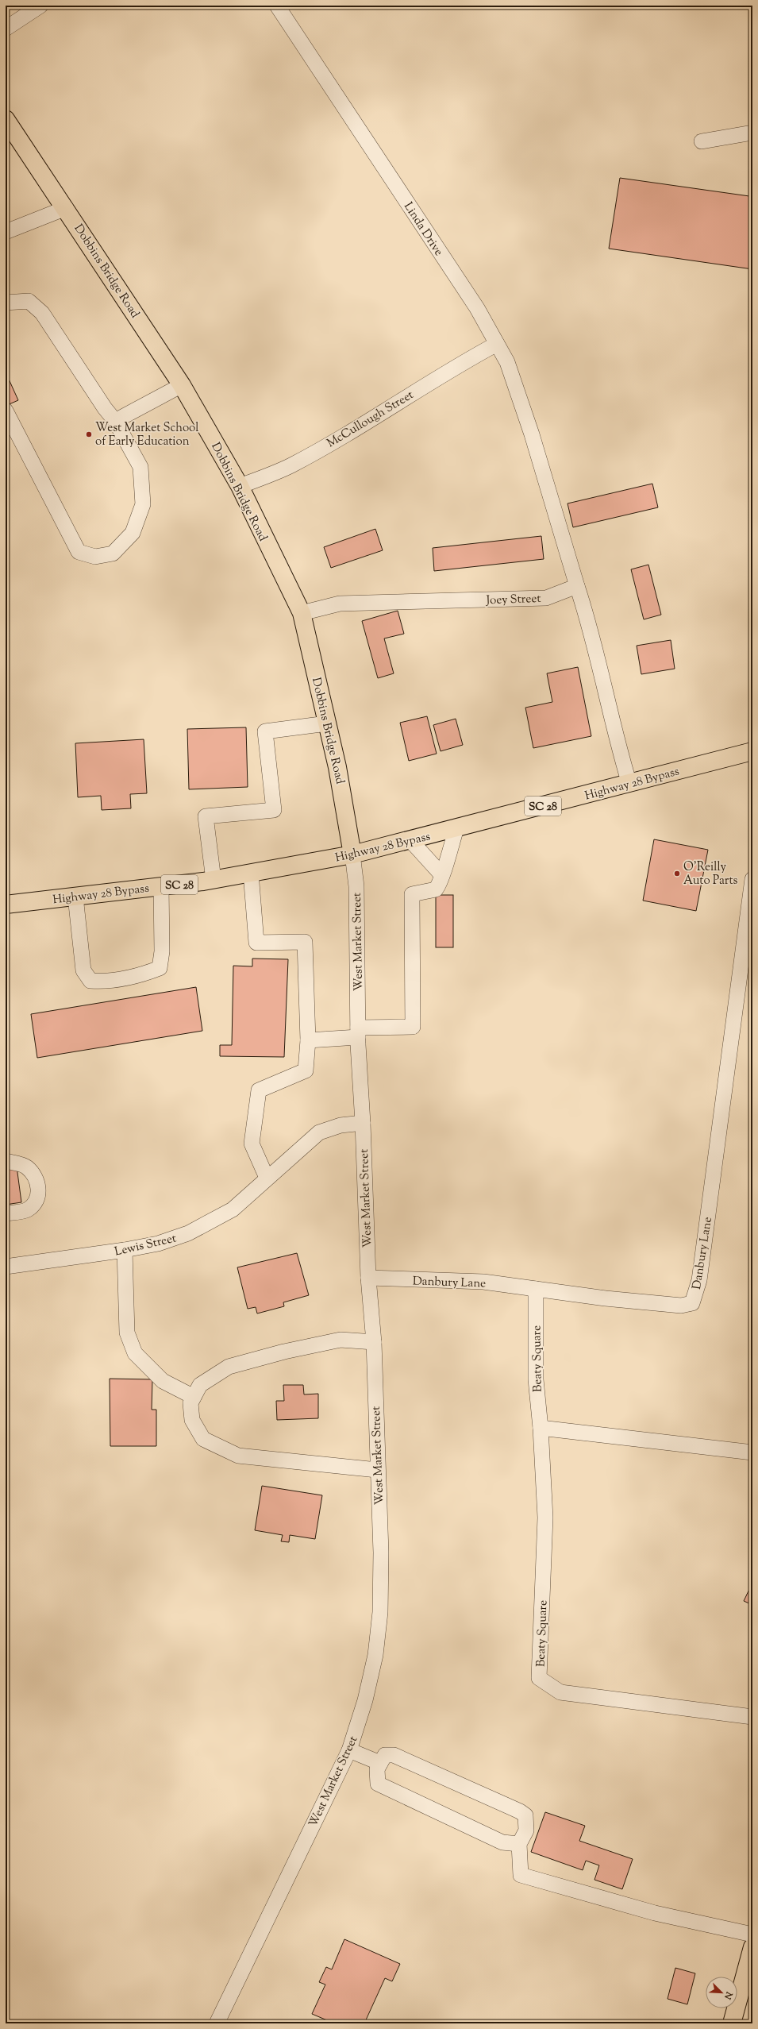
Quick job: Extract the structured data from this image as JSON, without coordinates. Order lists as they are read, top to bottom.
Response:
{
  "streets": {
    "main road": ["Dobbins Bridge Road", "Highway 28 Bypass", "SC 28"],
    "street": [
      "Linda Drive",
      "McCullough Street",
      "Joey Street",
      "West Market Street",
      "Lewis Street",
      "Danbury Lane",
      "Beaty Square"
    ]
  },
  "crossings": [
    ["Linda Drive", "McCullough Street"],
    ["Linda Drive", "Joey Street"],
    ["Dobbins Bridge Road", "McCullough Street"],
    ["Dobbins Bridge Road", "Joey Street"],
    ["Dobbins Bridge Road", "Highway 28 Bypass"],
    ["Dobbins Bridge Road", "West Market Street"],
    ["Highway 28 Bypass", "West Market Street"],
    ["West Market Street", "Lewis Street"],
    ["West Market Street", "Danbury Lane"],
    ["Danbury Lane", "Beaty Square"]
  ],
  "places": ["West Market School of Early Education", "O'Reilly Auto Parts"],
  "north": "bottom right"
}
